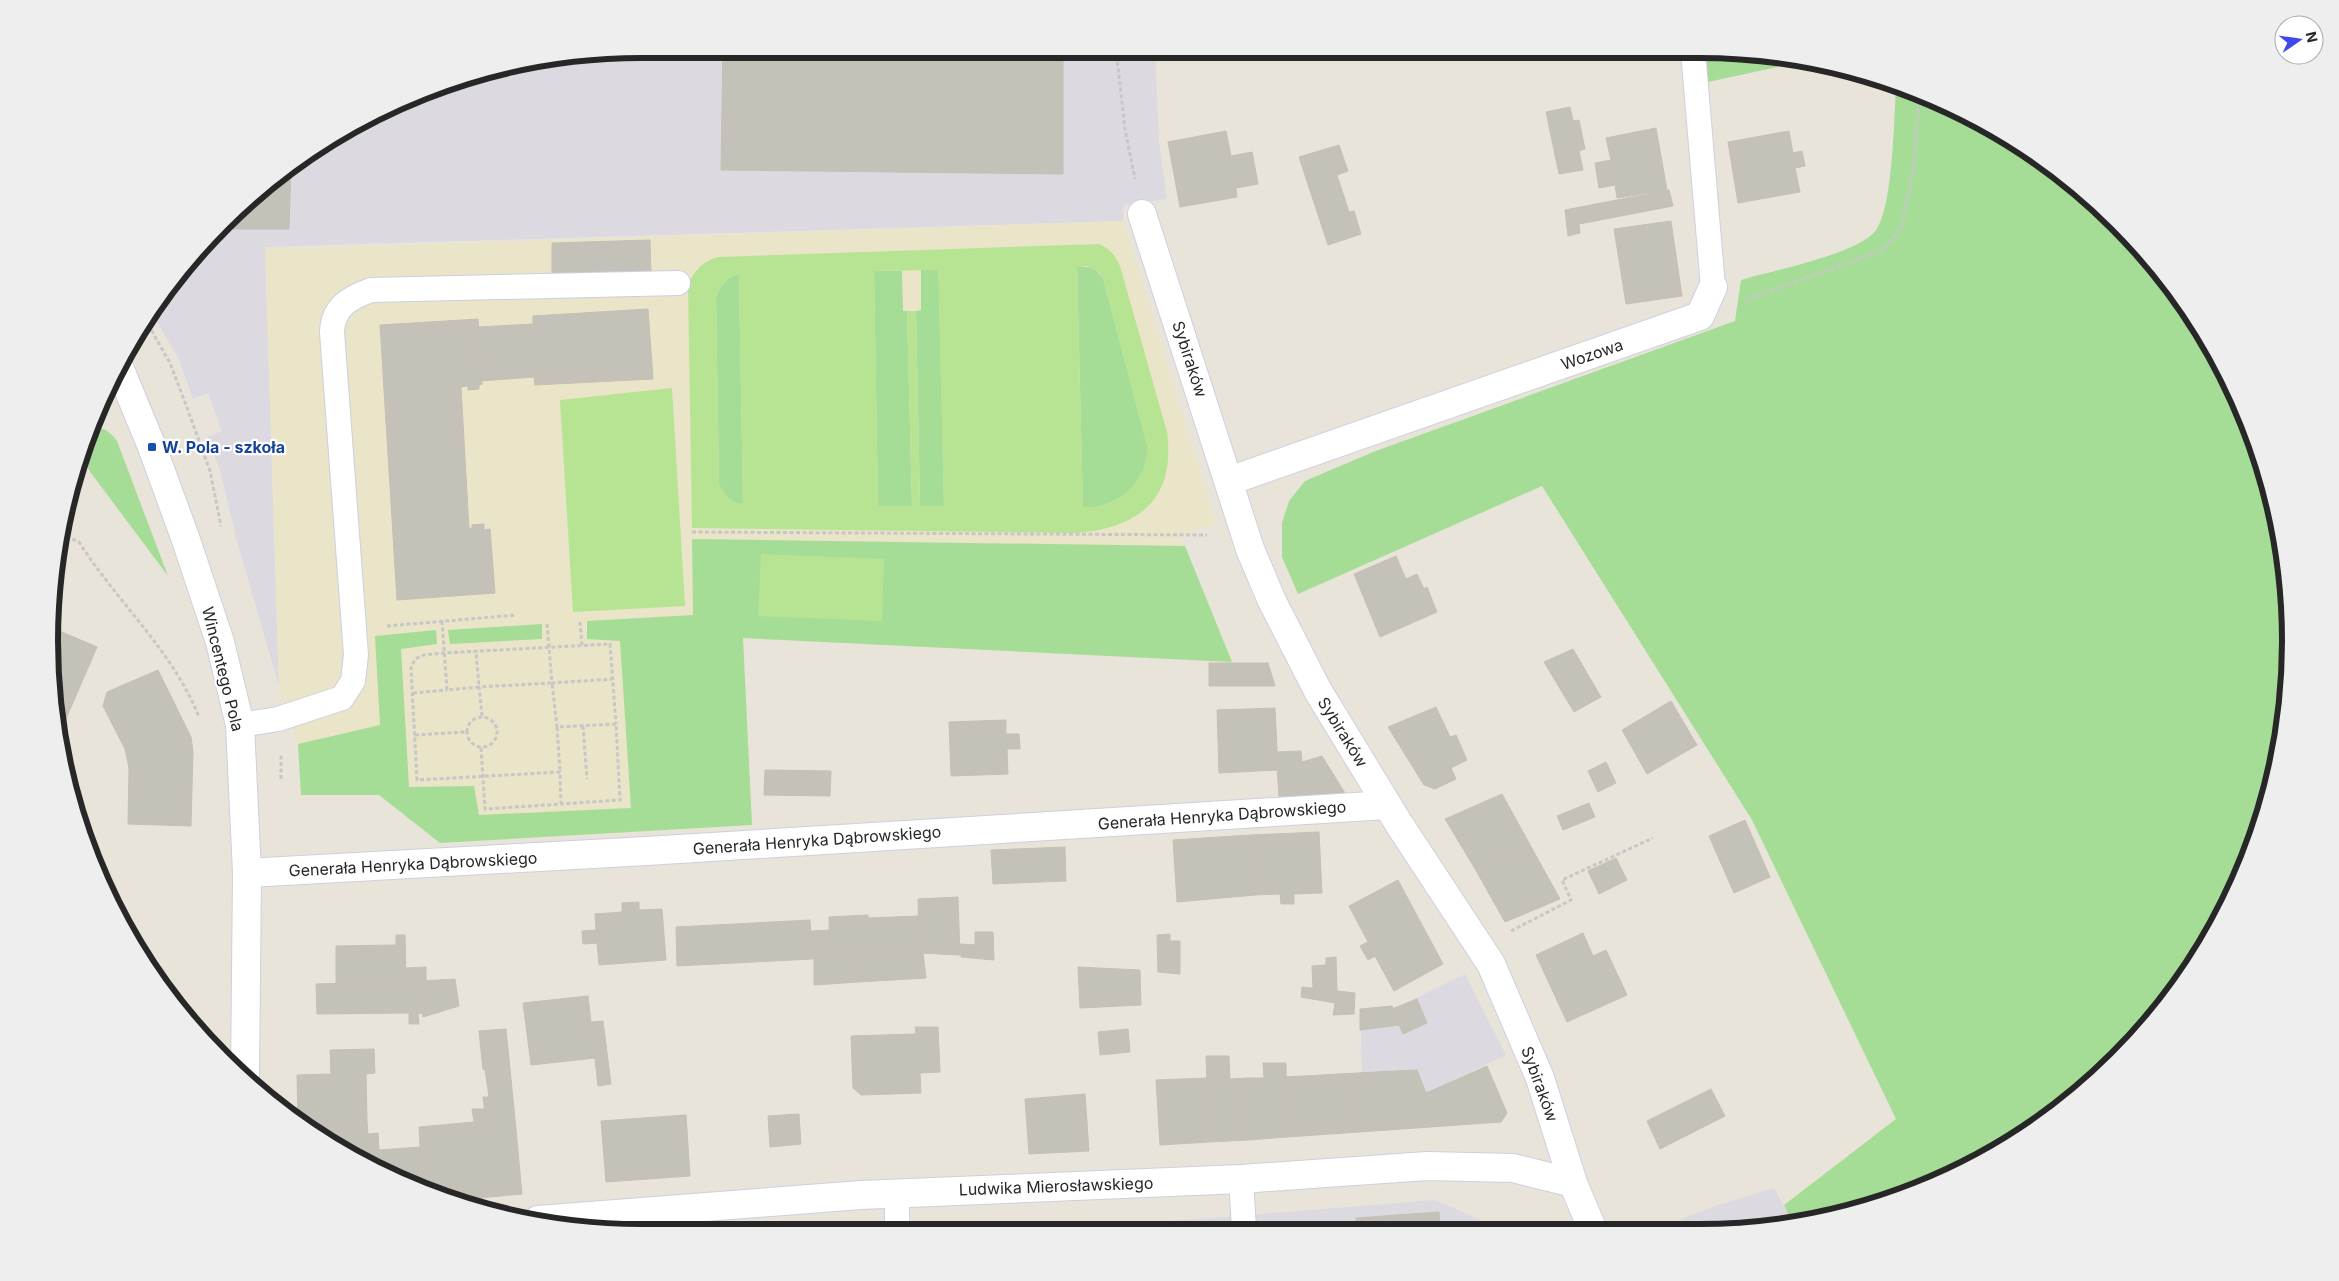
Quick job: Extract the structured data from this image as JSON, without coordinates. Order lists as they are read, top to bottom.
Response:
{
  "streets": {
    "street": [
      "Wozowa",
      "Sybiraków",
      "Wincentego Pola",
      "Generała Henryka Dąbrowskiego",
      "Ludwika Mierosławskiego"
    ]
  },
  "crossings": [
    ["Wozowa", "Sybiraków"],
    ["Sybiraków", "Generała Henryka Dąbrowskiego"],
    ["Sybiraków", "Ludwika Mierosławskiego"],
    ["Wincentego Pola", "Generała Henryka Dąbrowskiego"]
  ],
  "places": {
    "transit": ["W. Pola - szkoła"]
  },
  "north": "right"
}
